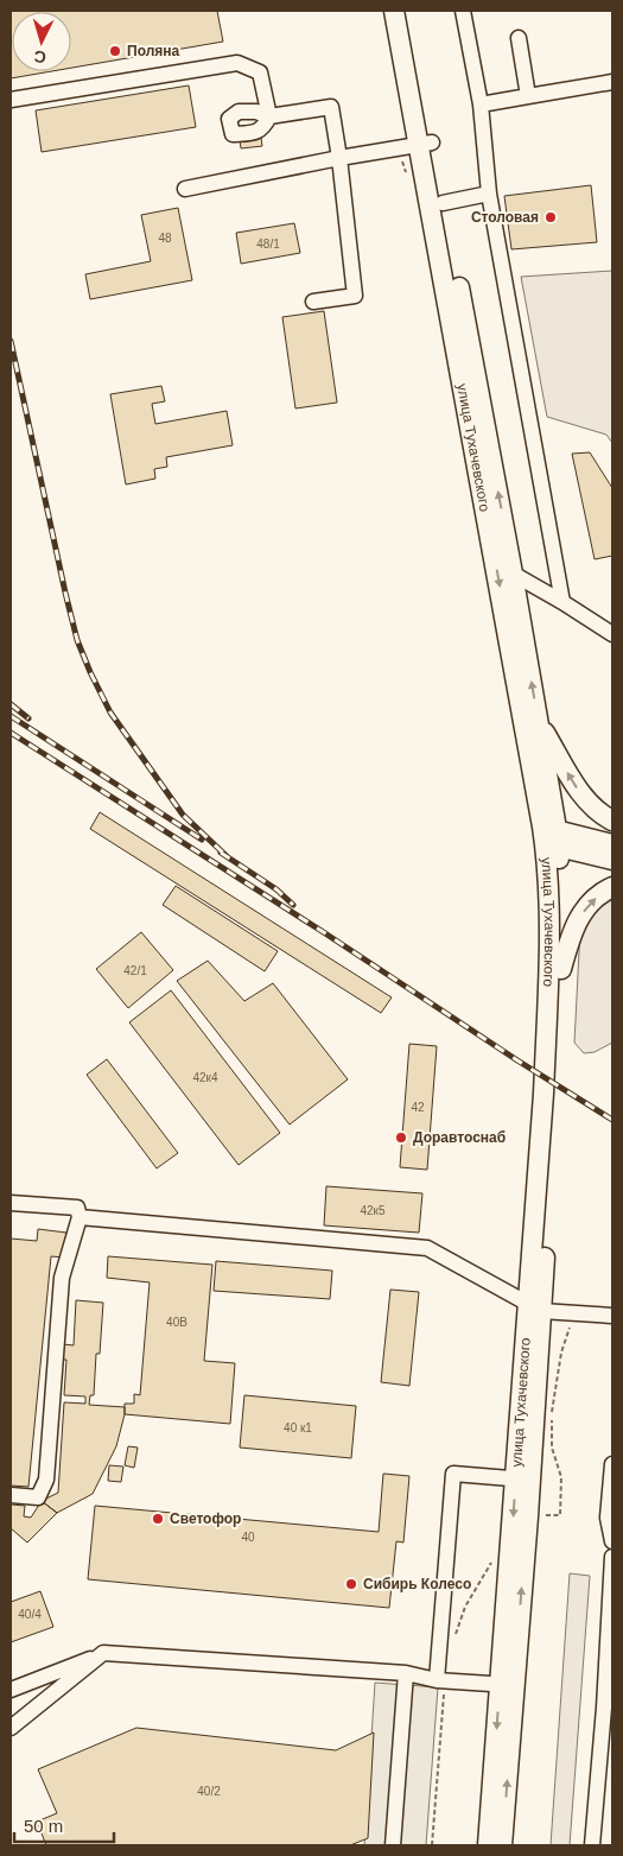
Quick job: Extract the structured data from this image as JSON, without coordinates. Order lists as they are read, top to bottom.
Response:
{
  "streets": {
    "main road": ["улица Тухачевского"]
  },
  "places": [
    "Поляна",
    "Столовая",
    "Доравтоснаб",
    "Светофор",
    "Сибирь Колесо"
  ],
  "house_numbers": [
    "48",
    "48/1",
    "42/1",
    "42к4",
    "42",
    "42к5",
    "40В",
    "40 к1",
    "40",
    "40/4",
    "40/2"
  ],
  "scale_bar": "50 m",
  "north": "bottom"
}
